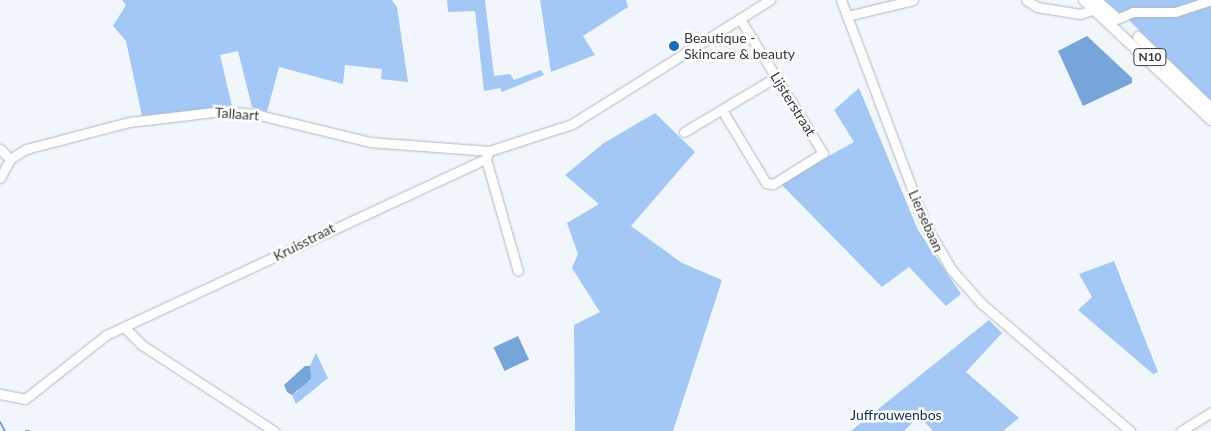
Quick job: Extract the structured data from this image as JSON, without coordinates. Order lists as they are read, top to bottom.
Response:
{
  "streets": {
    "main road": ["N10"],
    "street": [
      "Lijsterstraat",
      "Tallaart",
      "Liersebaan",
      "Kruisstraat"
    ]
  },
  "crossings": [
    ["Lijsterstraat", "Kruisstraat"],
    ["Tallaart", "Kruisstraat"]
  ],
  "parks": ["Juffrouwenbos"],
  "places": ["Beautique - Skincare & beauty"]
}
